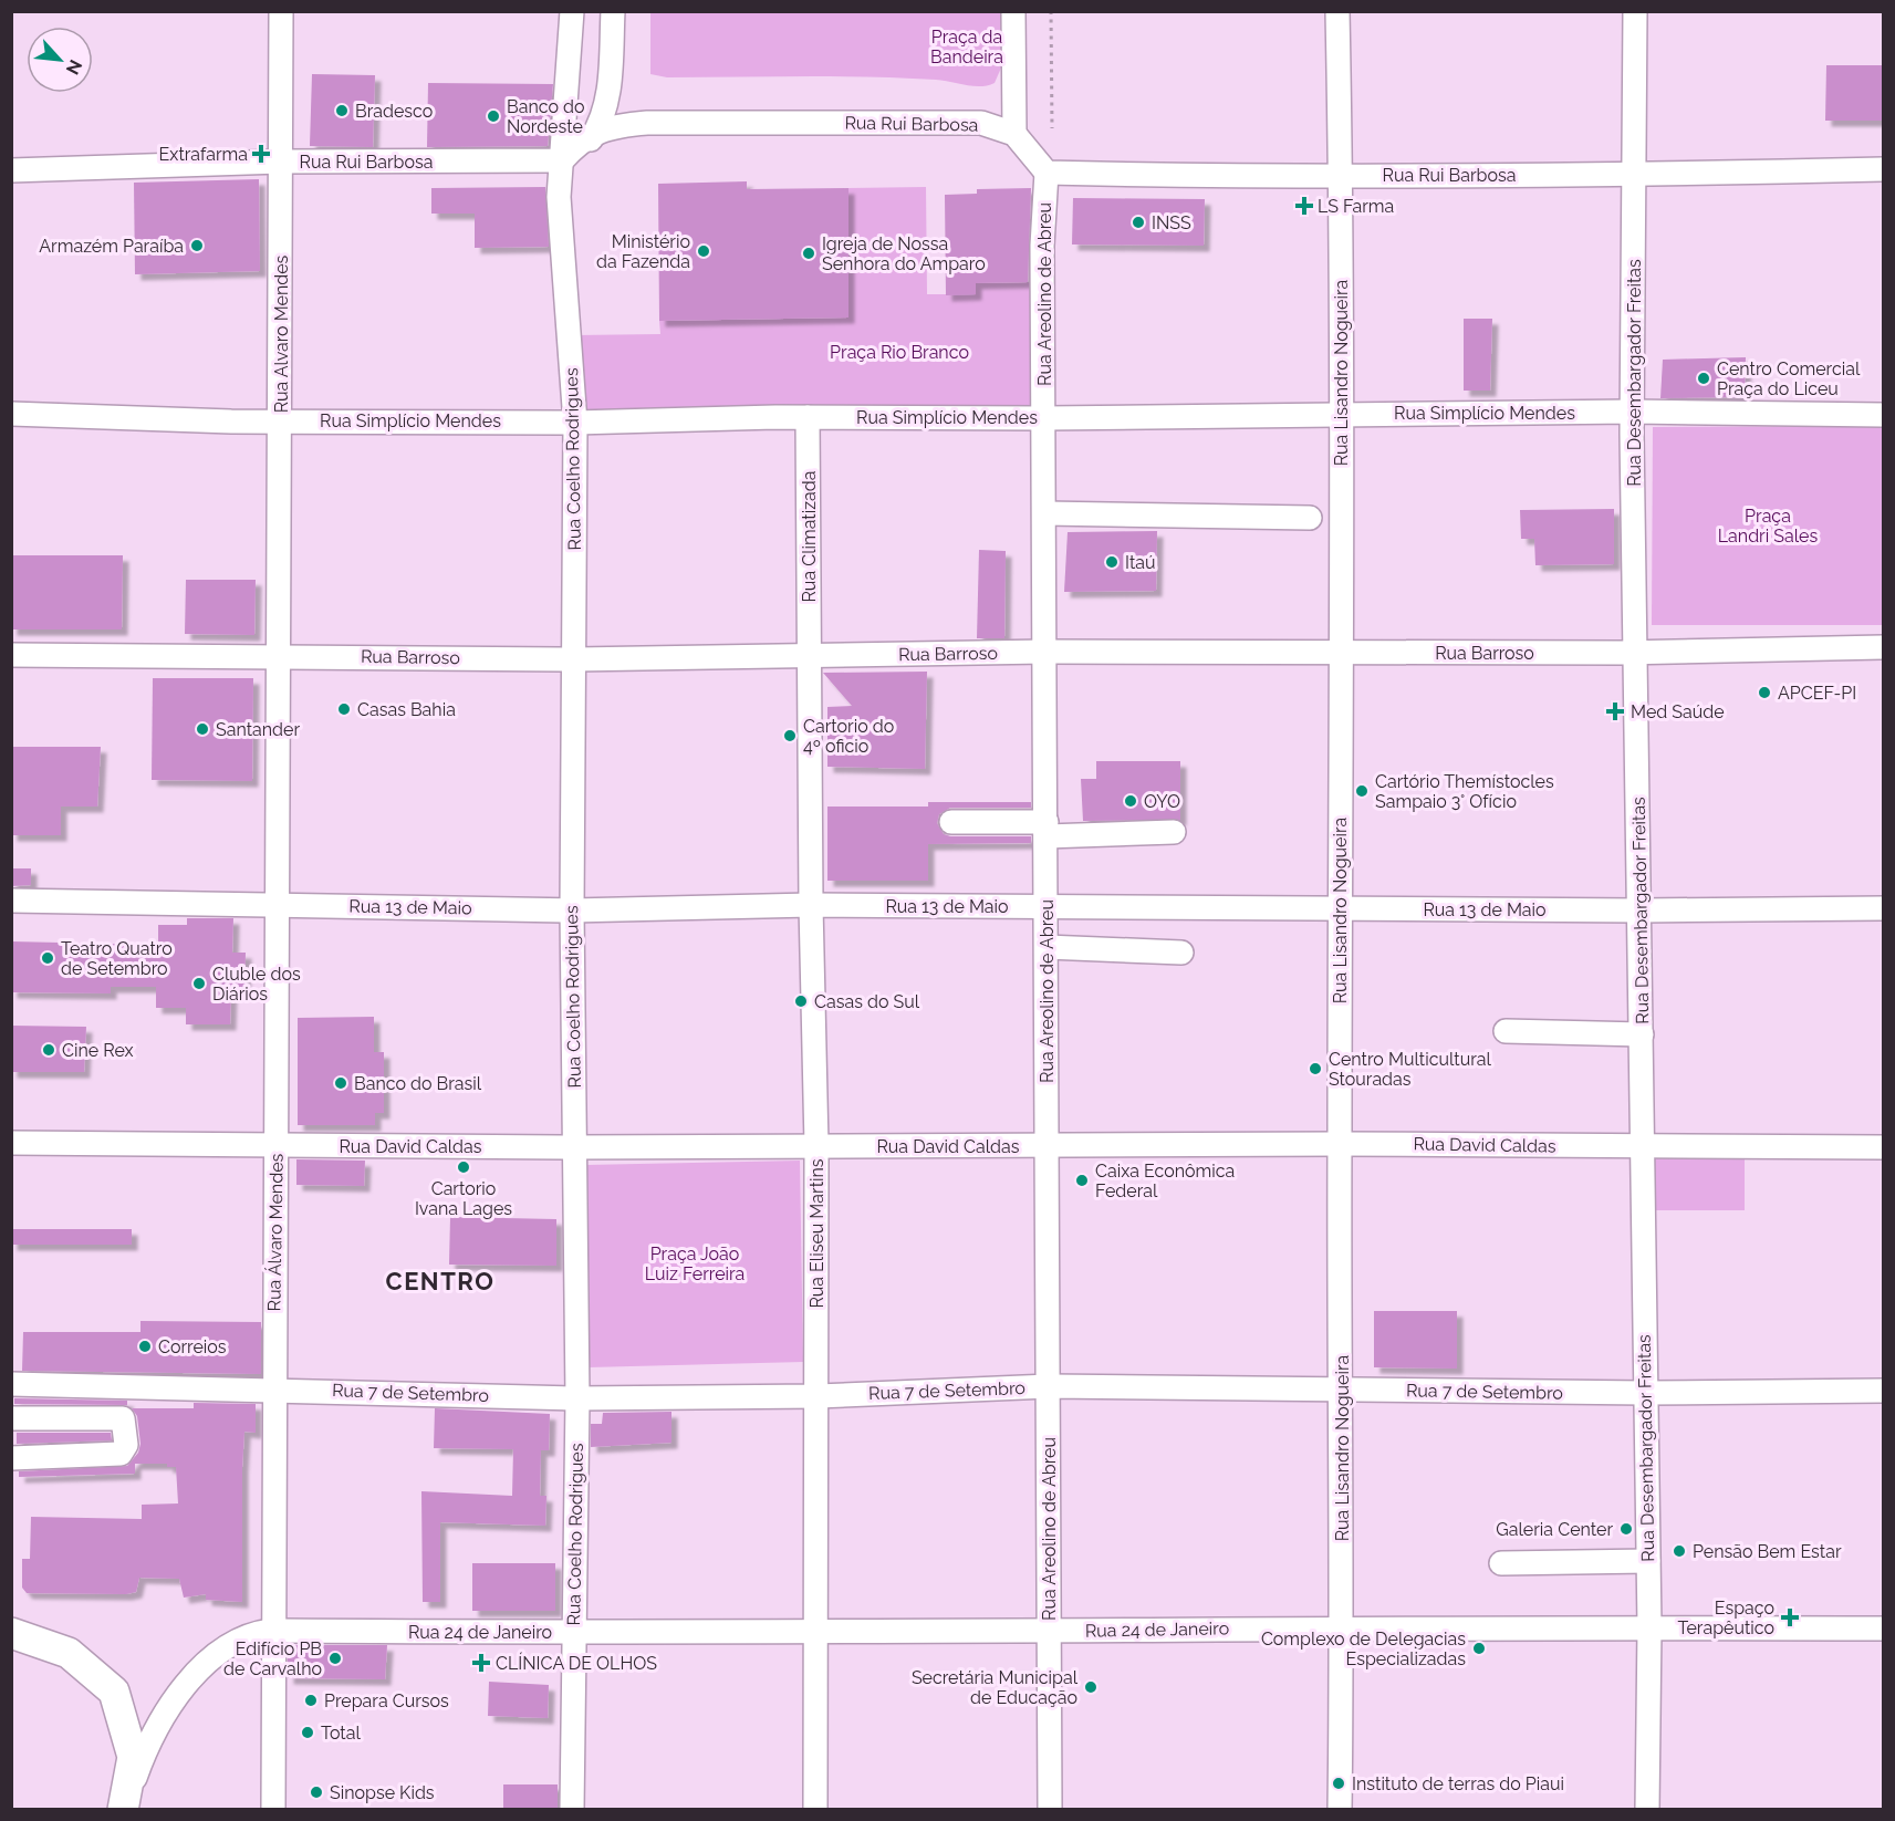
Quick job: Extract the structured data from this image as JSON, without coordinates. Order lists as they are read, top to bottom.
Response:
{
  "streets": {
    "street": [
      "Rua Rui Barbosa",
      "Rua Areolino de Abreu",
      "Rua Alvaro Mendes",
      "Rua Lisandro Nogueira",
      "Rua Desembargador Freitas",
      "Rua Simplício Mendes",
      "Rua Coelho Rodrigues",
      "Rua Climatizada",
      "Rua Barroso",
      "Rua 13 de Maio",
      "Rua David Caldas",
      "Rua Álvaro Mendes",
      "Rua Eliseu Martins",
      "Rua 7 de Setembro",
      "Rua 24 de Janeiro"
    ]
  },
  "crossings": [
    ["Rua Rui Barbosa", "Rua Areolino de Abreu"],
    ["Rua Rui Barbosa", "Rua Alvaro Mendes"],
    ["Rua Rui Barbosa", "Rua Lisandro Nogueira"],
    ["Rua Rui Barbosa", "Rua Desembargador Freitas"],
    ["Rua Rui Barbosa", "Rua Coelho Rodrigues"],
    ["Rua Areolino de Abreu", "Rua Simplício Mendes"],
    ["Rua Areolino de Abreu", "Rua Barroso"],
    ["Rua Areolino de Abreu", "Rua 13 de Maio"],
    ["Rua Areolino de Abreu", "Rua David Caldas"],
    ["Rua Areolino de Abreu", "Rua 7 de Setembro"],
    ["Rua Areolino de Abreu", "Rua 24 de Janeiro"],
    ["Rua Alvaro Mendes", "Rua Simplício Mendes"],
    ["Rua Alvaro Mendes", "Rua Barroso"],
    ["Rua Alvaro Mendes", "Rua Álvaro Mendes"],
    ["Rua Lisandro Nogueira", "Rua Simplício Mendes"],
    ["Rua Lisandro Nogueira", "Rua Barroso"],
    ["Rua Lisandro Nogueira", "Rua 13 de Maio"],
    ["Rua Lisandro Nogueira", "Rua David Caldas"],
    ["Rua Lisandro Nogueira", "Rua 7 de Setembro"],
    ["Rua Lisandro Nogueira", "Rua 24 de Janeiro"],
    ["Rua Desembargador Freitas", "Rua Simplício Mendes"],
    ["Rua Desembargador Freitas", "Rua Barroso"],
    ["Rua Desembargador Freitas", "Rua 13 de Maio"],
    ["Rua Desembargador Freitas", "Rua David Caldas"],
    ["Rua Desembargador Freitas", "Rua 7 de Setembro"],
    ["Rua Desembargador Freitas", "Rua 24 de Janeiro"],
    ["Rua Simplício Mendes", "Rua Coelho Rodrigues"],
    ["Rua Simplício Mendes", "Rua Climatizada"],
    ["Rua Coelho Rodrigues", "Rua Barroso"],
    ["Rua Coelho Rodrigues", "Rua 13 de Maio"],
    ["Rua Coelho Rodrigues", "Rua David Caldas"],
    ["Rua Coelho Rodrigues", "Rua 7 de Setembro"],
    ["Rua Coelho Rodrigues", "Rua 24 de Janeiro"],
    ["Rua Climatizada", "Rua Barroso"],
    ["Rua Climatizada", "Rua Eliseu Martins"],
    ["Rua Barroso", "Rua Álvaro Mendes"],
    ["Rua Barroso", "Rua Eliseu Martins"],
    ["Rua 13 de Maio", "Rua Álvaro Mendes"],
    ["Rua 13 de Maio", "Rua Eliseu Martins"],
    ["Rua David Caldas", "Rua Álvaro Mendes"],
    ["Rua David Caldas", "Rua Eliseu Martins"],
    ["Rua Álvaro Mendes", "Rua 7 de Setembro"],
    ["Rua Álvaro Mendes", "Rua 24 de Janeiro"],
    ["Rua Eliseu Martins", "Rua 7 de Setembro"],
    ["Rua Eliseu Martins", "Rua 24 de Janeiro"]
  ],
  "districts": ["CENTRO"],
  "parks": [
    "Praça da Bandeira",
    "Praça Rio Branco",
    "Praça Landri Sales",
    "Praça João Luiz Ferreira"
  ],
  "places": {
    "other": [
      "Bradesco",
      "Banco do Nordeste",
      "INSS",
      "Armazém Paraíba",
      "Ministério da Fazenda",
      "Igreja de Nossa Senhora do Amparo",
      "Centro Comercial Praça do Liceu",
      "Itaú",
      "APCEF-PI",
      "Casas Bahia",
      "Santander",
      "Cartorio do 4º oficio",
      "Cartório Themístocles Sampaio 3° Ofício",
      "OYO",
      "Teatro Quatro de Setembro",
      "Cluble dos Diários",
      "Casas do Sul",
      "Cine Rex",
      "Centro Multicultural Stouradas",
      "Banco do Brasil",
      "Cartorio Ivana Lages",
      "Caixa Econômica Federal",
      "Correios",
      "Galeria Center",
      "Pensão Bem Estar",
      "Complexo de Delegacias Especializadas",
      "Edifício PB de Carvalho",
      "Secretária Municipal de Educação",
      "Prepara Cursos",
      "Total",
      "Instituto de terras do Piaui",
      "Sinopse Kids"
    ],
    "health": [
      "Extrafarma",
      "LS Farma",
      "Med Saúde",
      "Espaço Terapêutico",
      "CLÍNICA DE OLHOS"
    ]
  },
  "north": "bottom right"
}
